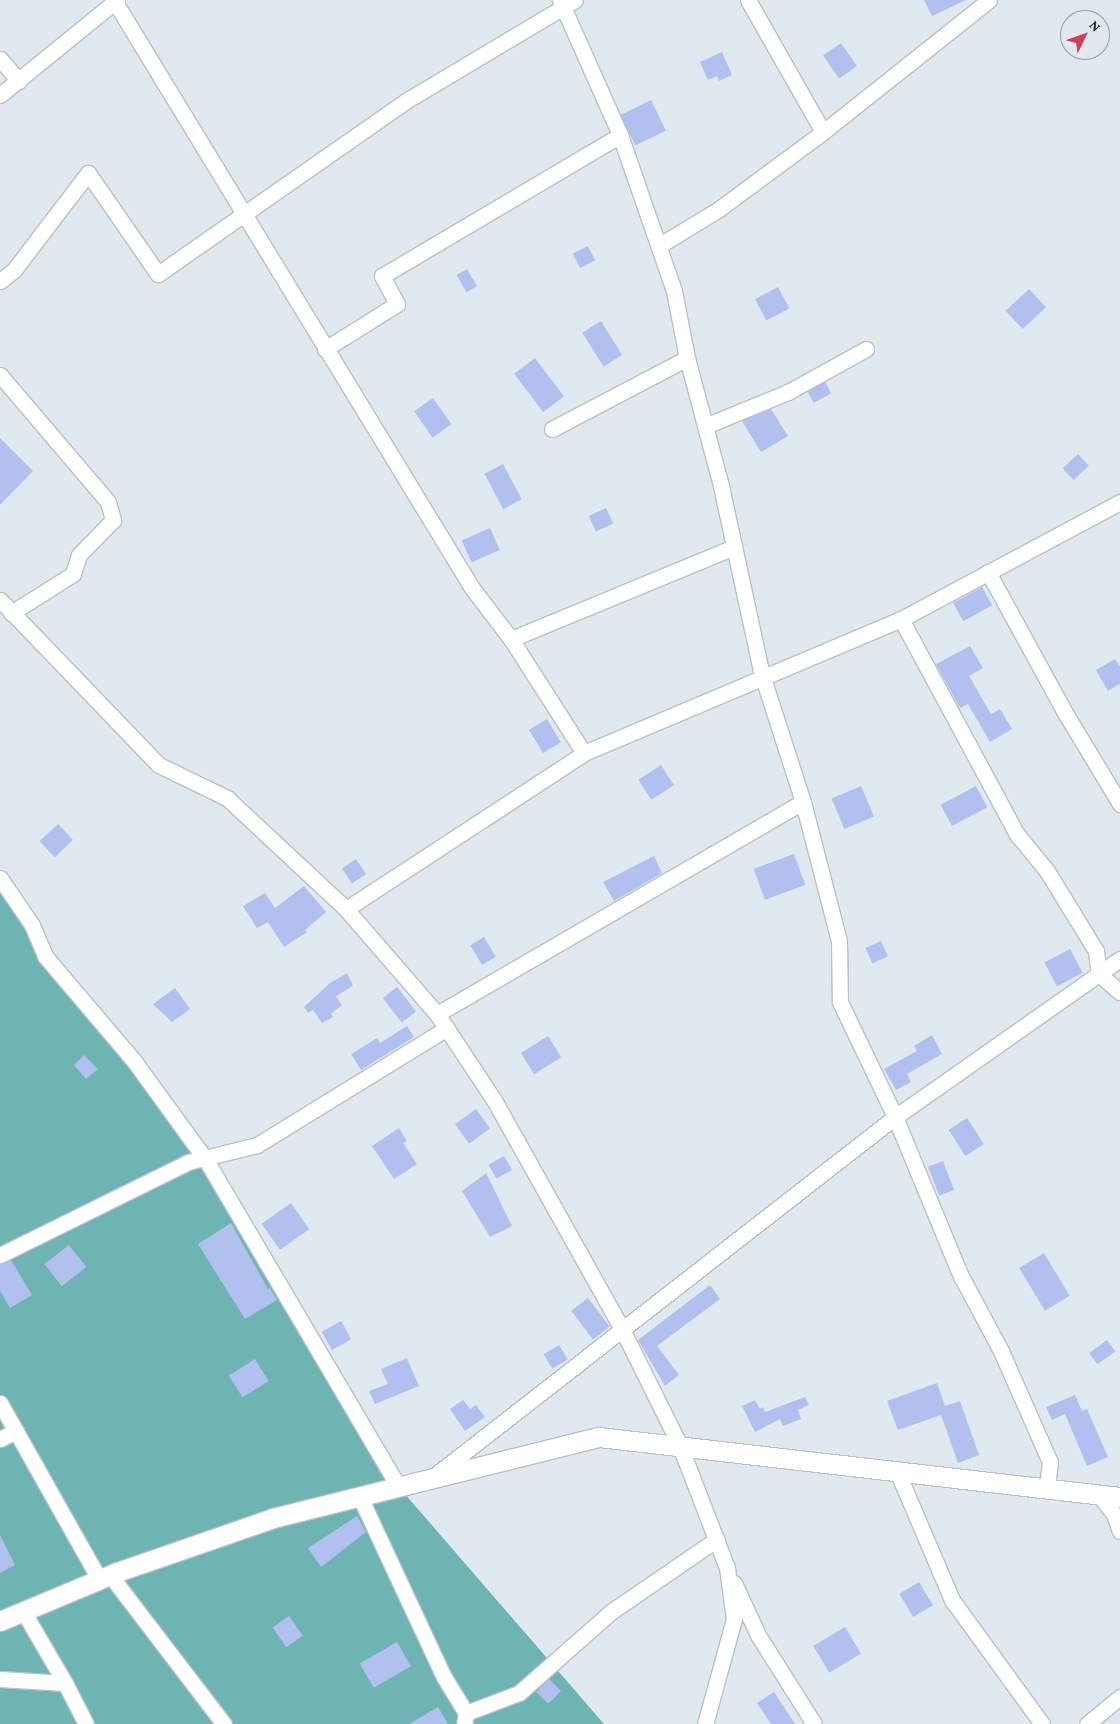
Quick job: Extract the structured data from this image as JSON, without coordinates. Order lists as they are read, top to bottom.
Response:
{
  "north": "top right"
}
